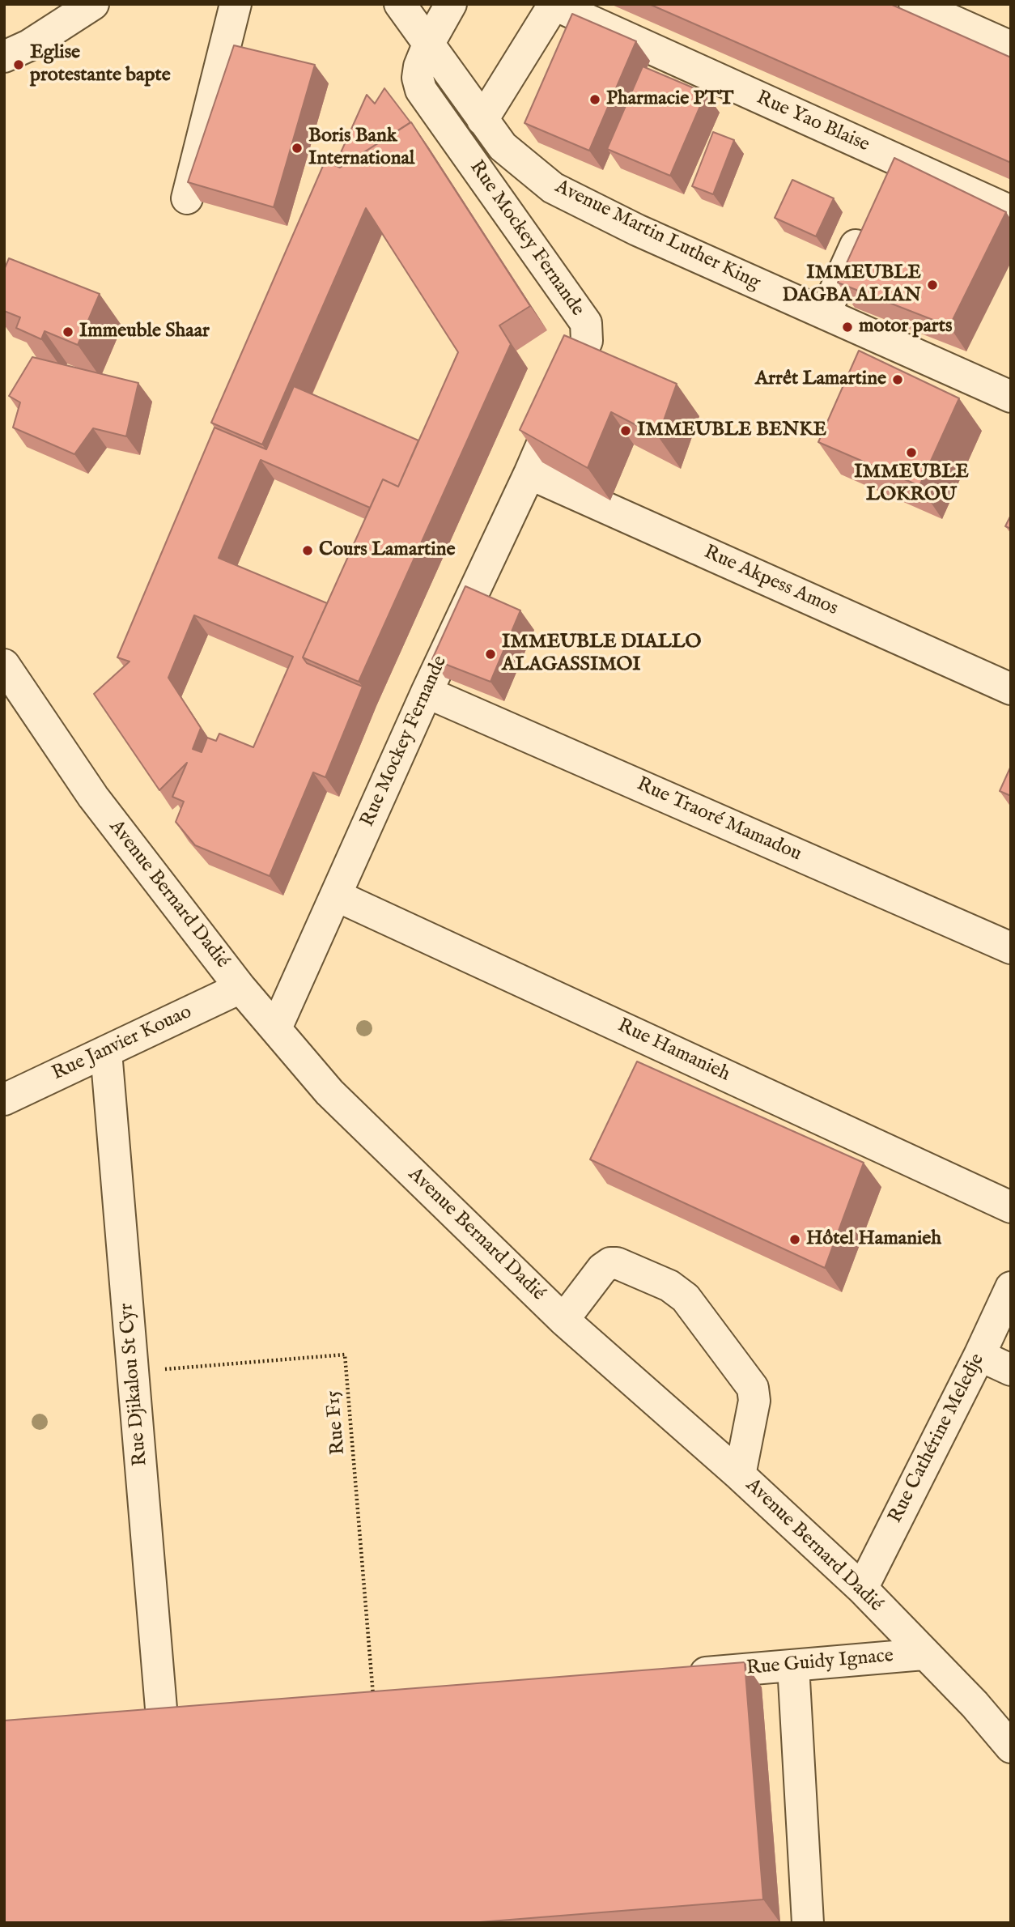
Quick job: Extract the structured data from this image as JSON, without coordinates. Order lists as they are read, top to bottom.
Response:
{
  "streets": {
    "street": [
      "Rue Yao Blaise",
      "Avenue Martin Luther King",
      "Rue Mockey Fernande",
      "Rue Akpess Amos",
      "Rue Traoré Mamadou",
      "Avenue Bernard Dadié",
      "Rue Janvier Kouao",
      "Rue Hamanieh",
      "Rue Djikalou St Cyr",
      "Rue Cathérine Meledje",
      "Rue Guidy Ignace"
    ],
    "path": ["Rue F15"]
  },
  "crossings": [
    ["Avenue Martin Luther King", "Rue Mockey Fernande"],
    ["Rue Mockey Fernande", "Rue Akpess Amos"],
    ["Rue Mockey Fernande", "Rue Traoré Mamadou"],
    ["Rue Mockey Fernande", "Avenue Bernard Dadié"],
    ["Rue Mockey Fernande", "Rue Hamanieh"],
    ["Avenue Bernard Dadié", "Rue Janvier Kouao"],
    ["Avenue Bernard Dadié", "Rue Cathérine Meledje"],
    ["Avenue Bernard Dadié", "Rue Guidy Ignace"],
    ["Rue Janvier Kouao", "Rue Djikalou St Cyr"],
    ["Rue Djikalou St Cyr", "Rue F15"]
  ],
  "places": [
    "Eglise protestante bapte",
    "Pharmacie PTT",
    "Boris Bank International",
    "IMMEUBLE DAGBA ALIAN",
    "motor parts",
    "Immeuble Shaar",
    "Arrêt Lamartine",
    "IMMEUBLE BENKE",
    "IMMEUBLE LOKROU",
    "Cours Lamartine",
    "IMMEUBLE DIALLO ALAGASSIMOI",
    "Hôtel Hamanieh"
  ]
}
